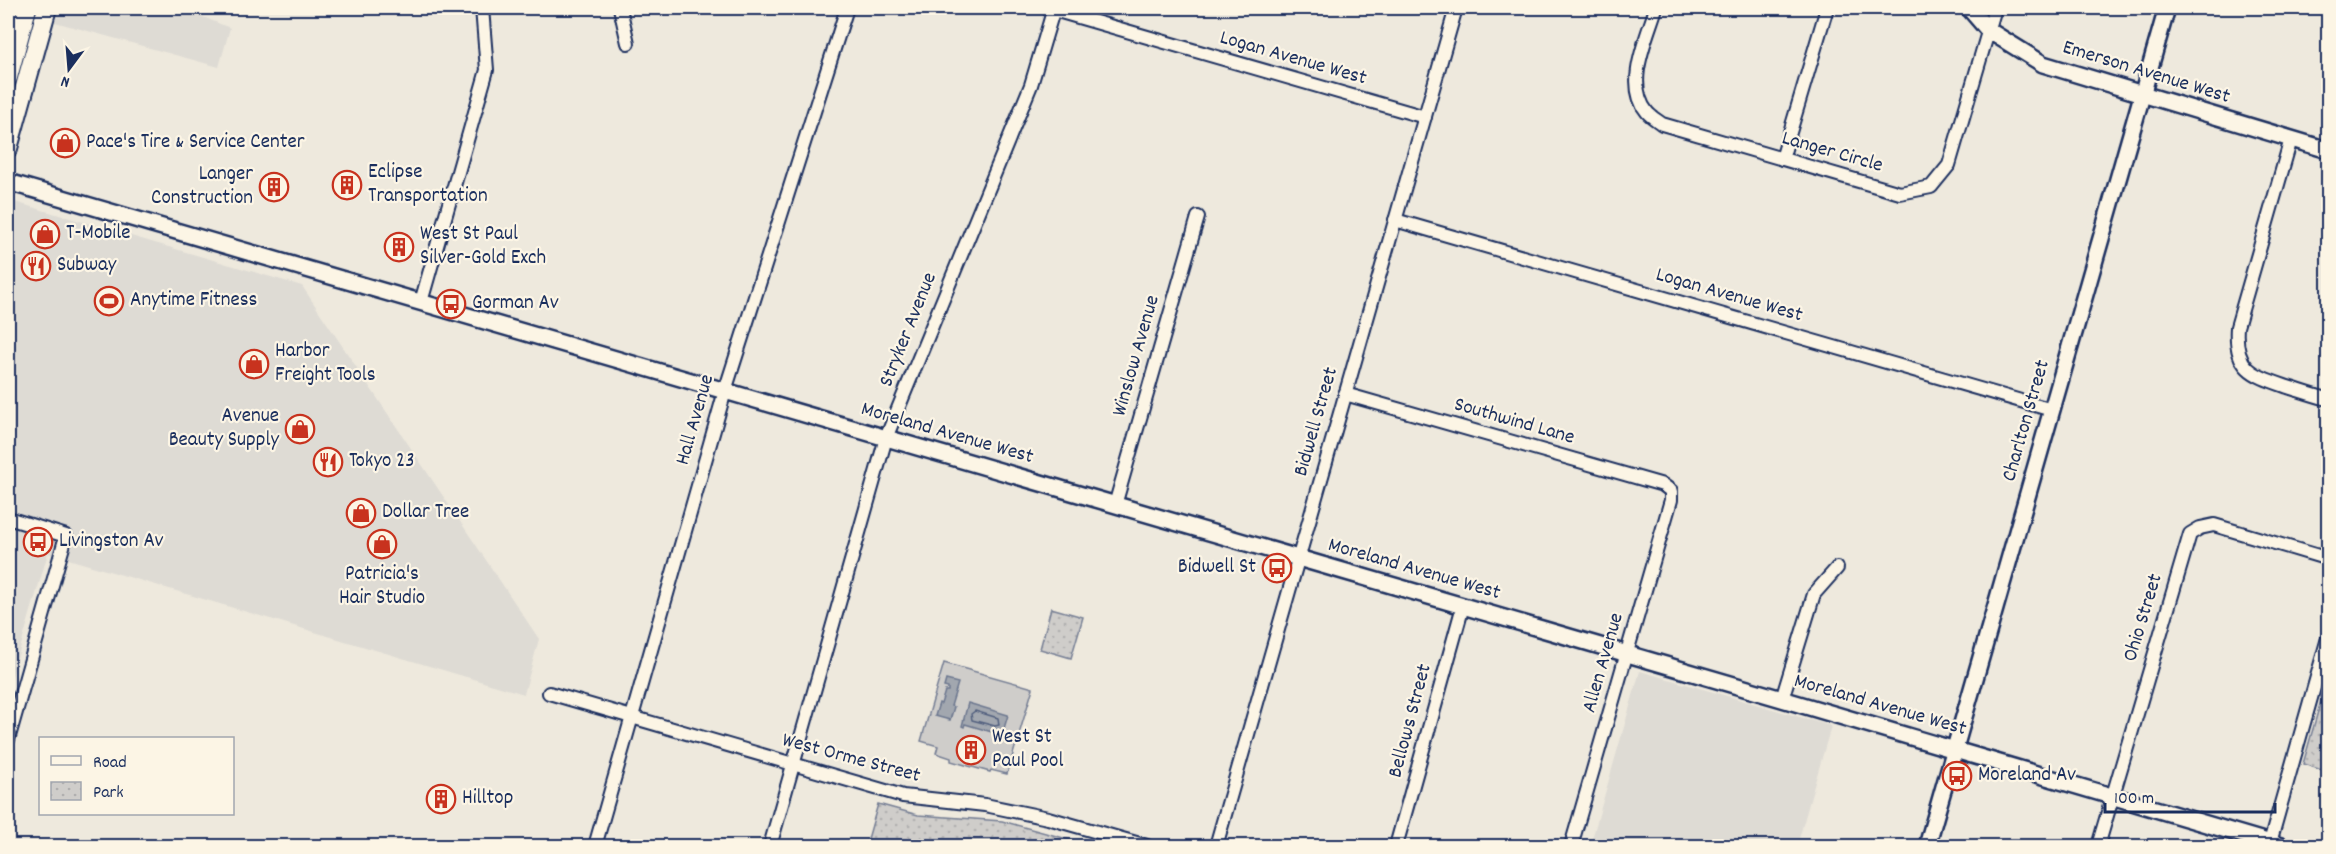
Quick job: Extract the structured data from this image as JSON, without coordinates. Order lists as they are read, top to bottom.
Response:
{
  "streets": {
    "street": [
      "Logan Avenue West",
      "Emerson Avenue West",
      "Langer Circle",
      "Stryker Avenue",
      "Winslow Avenue",
      "Hall Avenue",
      "Charlton Street",
      "Bidwell Street",
      "Southwind Lane",
      "Moreland Avenue West",
      "Ohio Street",
      "Allen Avenue",
      "Bellows Street",
      "West Orme Street"
    ]
  },
  "crossings": [
    ["Logan Avenue West", "Stryker Avenue"],
    ["Logan Avenue West", "Charlton Street"],
    ["Logan Avenue West", "Bidwell Street"],
    ["Emerson Avenue West", "Langer Circle"],
    ["Emerson Avenue West", "Charlton Street"],
    ["Stryker Avenue", "Moreland Avenue West"],
    ["Stryker Avenue", "West Orme Street"],
    ["Winslow Avenue", "Moreland Avenue West"],
    ["Hall Avenue", "Moreland Avenue West"],
    ["Hall Avenue", "West Orme Street"],
    ["Charlton Street", "Moreland Avenue West"],
    ["Bidwell Street", "Southwind Lane"],
    ["Bidwell Street", "Moreland Avenue West"],
    ["Southwind Lane", "Allen Avenue"],
    ["Moreland Avenue West", "Ohio Street"],
    ["Moreland Avenue West", "Allen Avenue"],
    ["Moreland Avenue West", "Bellows Street"]
  ],
  "places": {
    "shop": [
      "Pace's Tire & Service Center",
      "T-Mobile",
      "Harbor Freight Tools",
      "Avenue Beauty Supply",
      "Dollar Tree",
      "Patricia's Hair Studio"
    ],
    "building": [
      "Eclipse Transportation",
      "Langer Construction",
      "West St Paul Silver-Gold Exch",
      "West St Paul Pool",
      "Hilltop"
    ],
    "restaurant": ["Subway", "Tokyo 23"],
    "sports": ["Anytime Fitness"],
    "bus stop": [
      "Gorman Av",
      "Livingston Av",
      "Bidwell St",
      "Moreland Av"
    ]
  },
  "legend": ["Road", "Park"],
  "scale_bar": "100 m",
  "north": "bottom"
}
